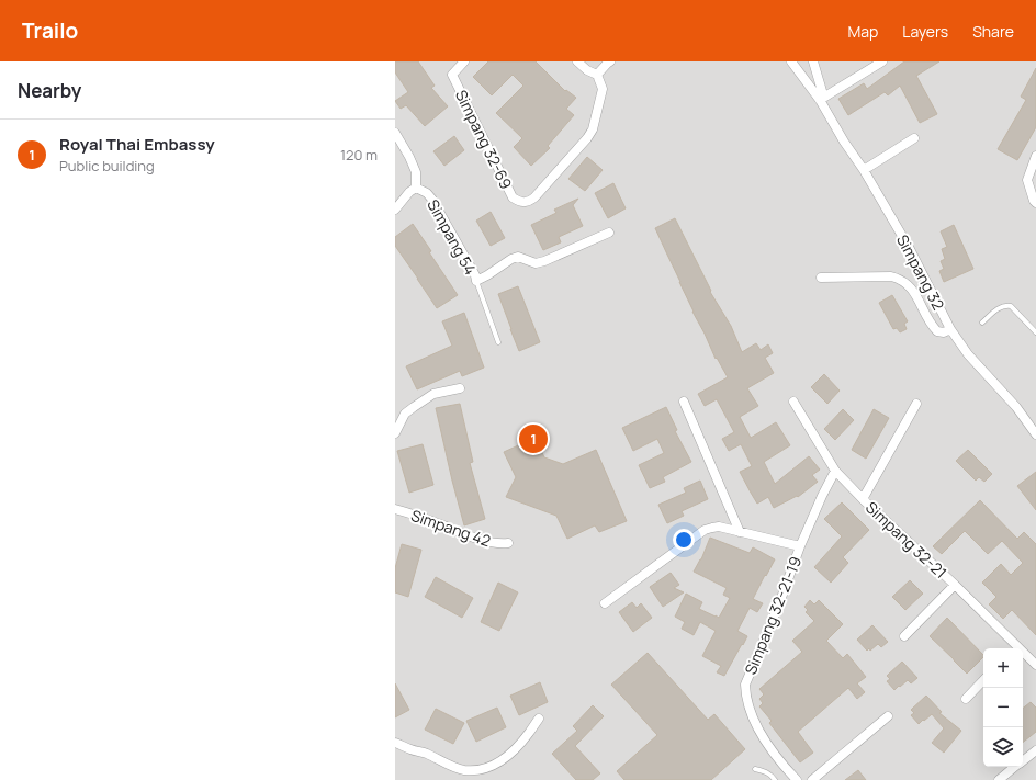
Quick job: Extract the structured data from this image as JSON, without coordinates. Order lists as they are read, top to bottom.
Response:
{
  "streets": {
    "street": [
      "Simpang 32-69",
      "Simpang 54",
      "Simpang 32",
      "Simpang 42",
      "Simpang 32-21",
      "Simpang 32-21-19"
    ]
  },
  "crossings": [
    ["Simpang 32-21", "Simpang 32-21-19"]
  ],
  "page": {
    "header": "Trailo",
    "nav": ["Map", "Layers", "Share"],
    "heading": "Nearby",
    "list": [
      {
        "mark": "1",
        "name": "Royal Thai Embassy",
        "note": "Public building",
        "value": "120 m"
      }
    ],
    "pins": "1",
    "map_buttons": ["+", "−"]
  }
}
